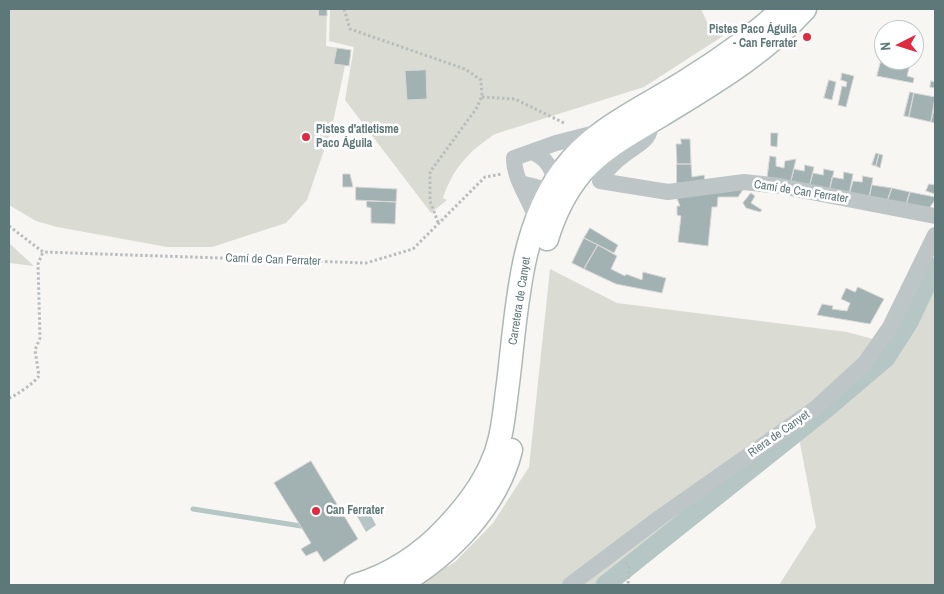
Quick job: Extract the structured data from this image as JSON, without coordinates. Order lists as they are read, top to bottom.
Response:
{
  "streets": {
    "street": ["Camí de Can Ferrater", "Carretera de Canyet", "Riera de Canyet"]
  },
  "crossings": [
    ["Camí de Can Ferrater", "Carretera de Canyet"]
  ],
  "places": ["Pistes Paco Águila - Can Ferrater", "Pistes d'atletisme Paco Águila", "Can Ferrater"],
  "north": "left"
}
